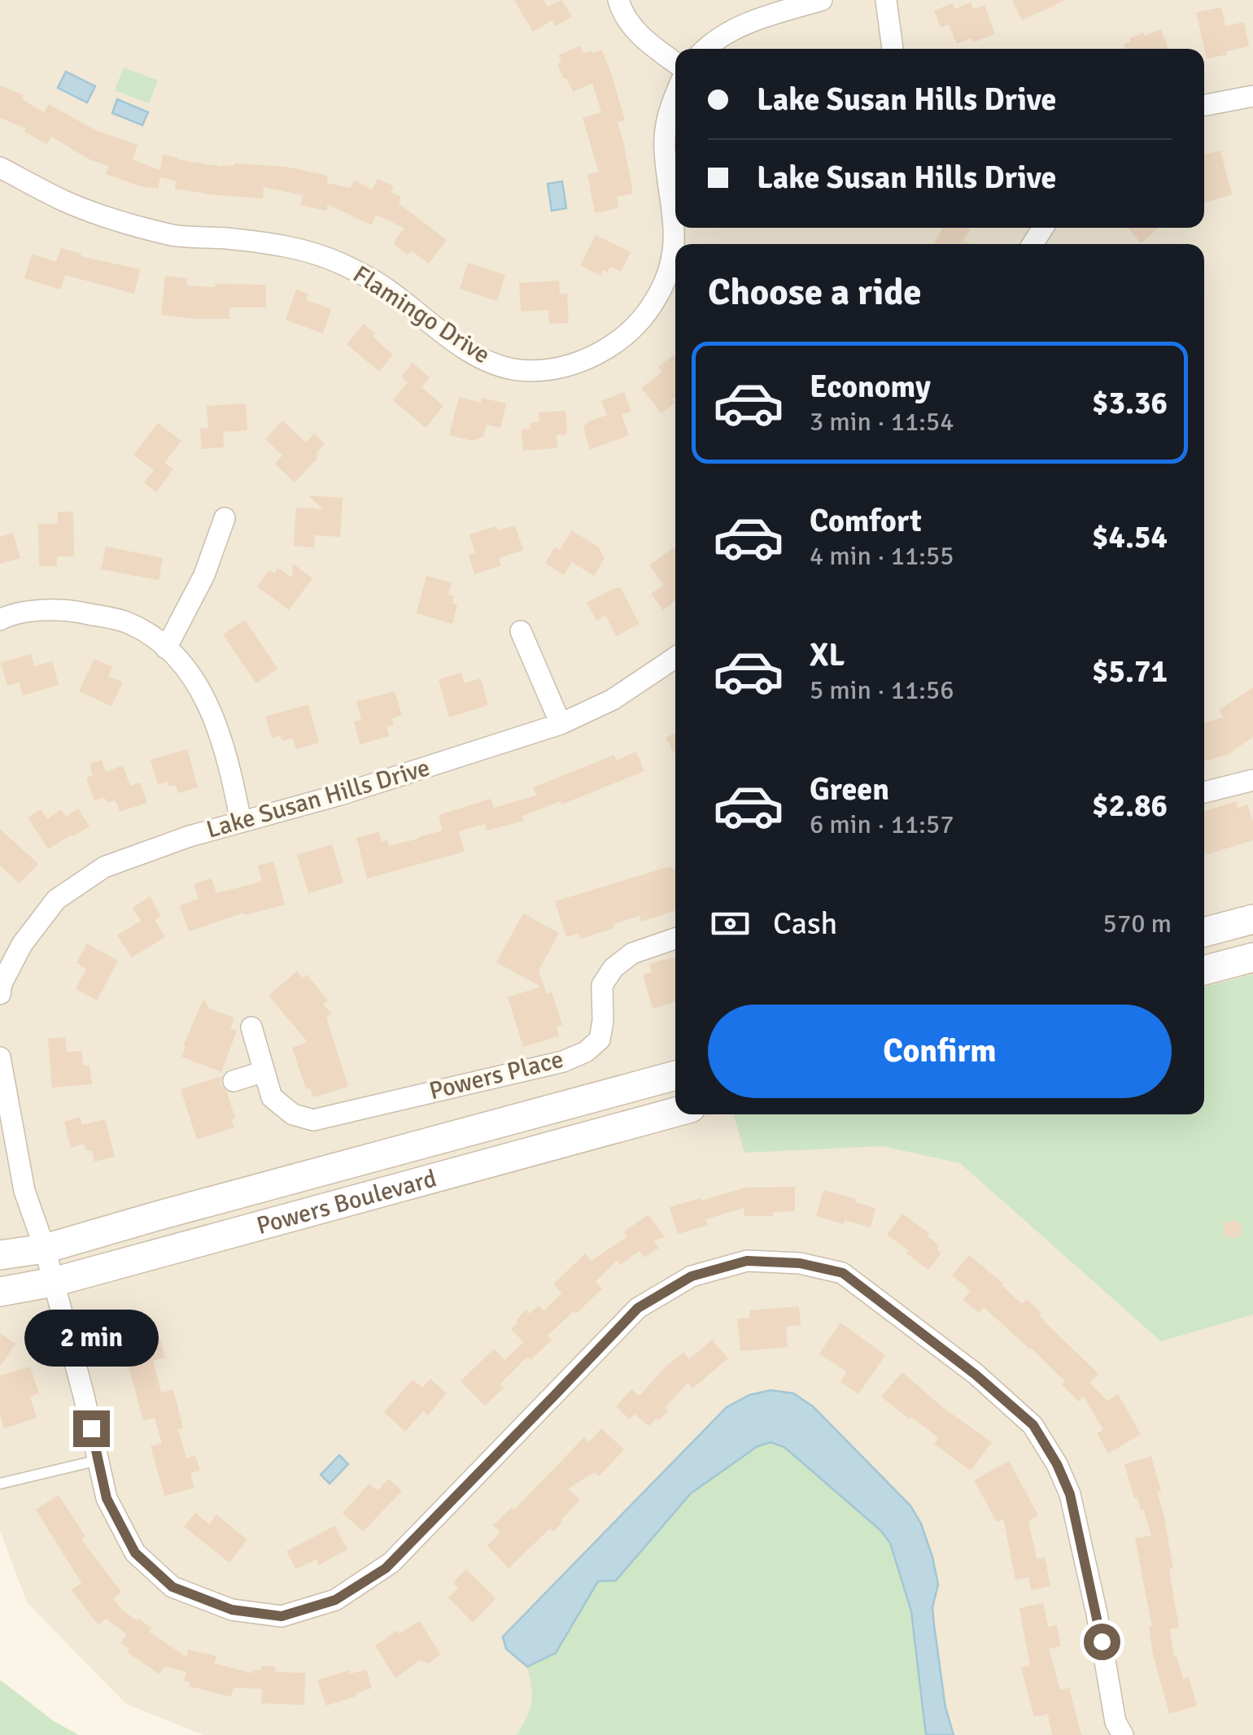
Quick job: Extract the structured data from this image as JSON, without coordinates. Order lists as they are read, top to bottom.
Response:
{
  "streets": {
    "main road": ["Powers Boulevard"],
    "street": ["Flamingo Drive", "Lake Susan Hills Drive", "Powers Place"]
  },
  "page": {
    "banner": ["Lake Susan Hills Drive", "Lake Susan Hills Drive"],
    "heading": "Choose a ride",
    "list": [
      {
        "name": "Economy",
        "note": "3 min · 11:54",
        "value": "$3.36"
      },
      {
        "name": "Comfort",
        "note": "4 min · 11:55",
        "value": "$4.54"
      },
      {
        "name": "XL",
        "note": "5 min · 11:56",
        "value": "$5.71"
      },
      {
        "name": "Green",
        "note": "6 min · 11:57",
        "value": "$2.86"
      }
    ],
    "pay": ["Cash", "570 m"],
    "buttons": "Confirm",
    "bubble": "2 min"
  }
}
